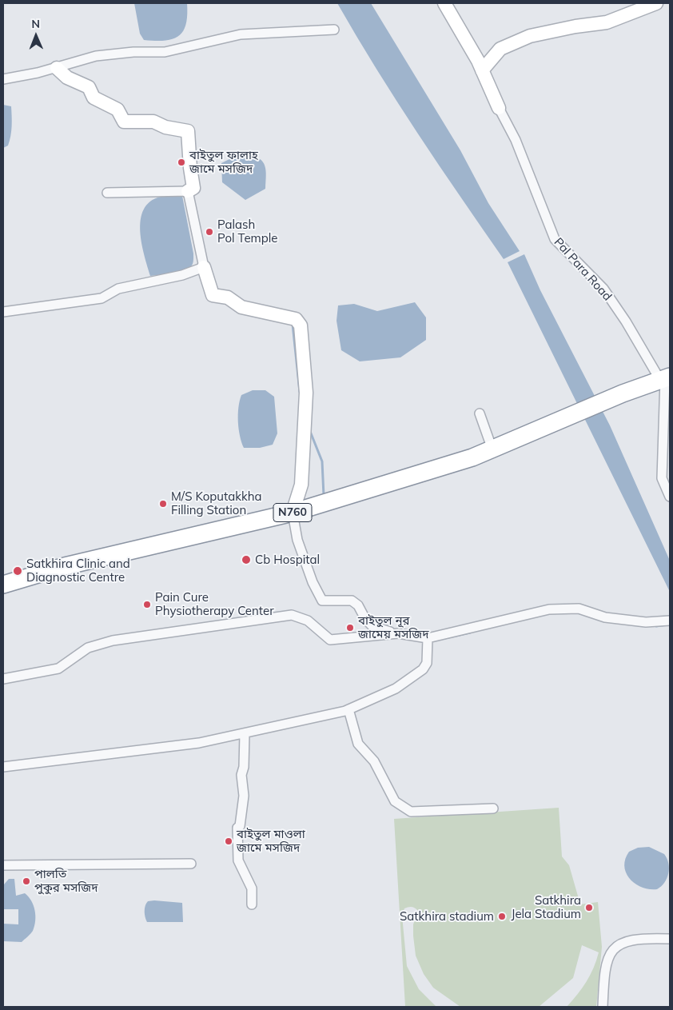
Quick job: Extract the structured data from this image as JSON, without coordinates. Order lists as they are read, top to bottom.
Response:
{
  "streets": {
    "highway": ["N760"],
    "street": ["Pal Para Road"]
  },
  "crossings": [
    ["Pal Para Road", "N760"]
  ],
  "places": [
    "বাইতুল ফালাহ জামে মসজিদ",
    "Palash Pol Temple",
    "M/S Koputakkha Filling Station",
    "Cb Hospital",
    "Satkhira Clinic and Diagnostic Centre",
    "Pain Cure Physiotherapy Center",
    "বাইতুল নূর জামেয় মসজিদ",
    "বাইতুল মাওলা জামে মসজিদ",
    "পালতি পুকুর মসজিদ",
    "Satkhira Jela Stadium",
    "Satkhira stadium"
  ],
  "north": "top"
}
